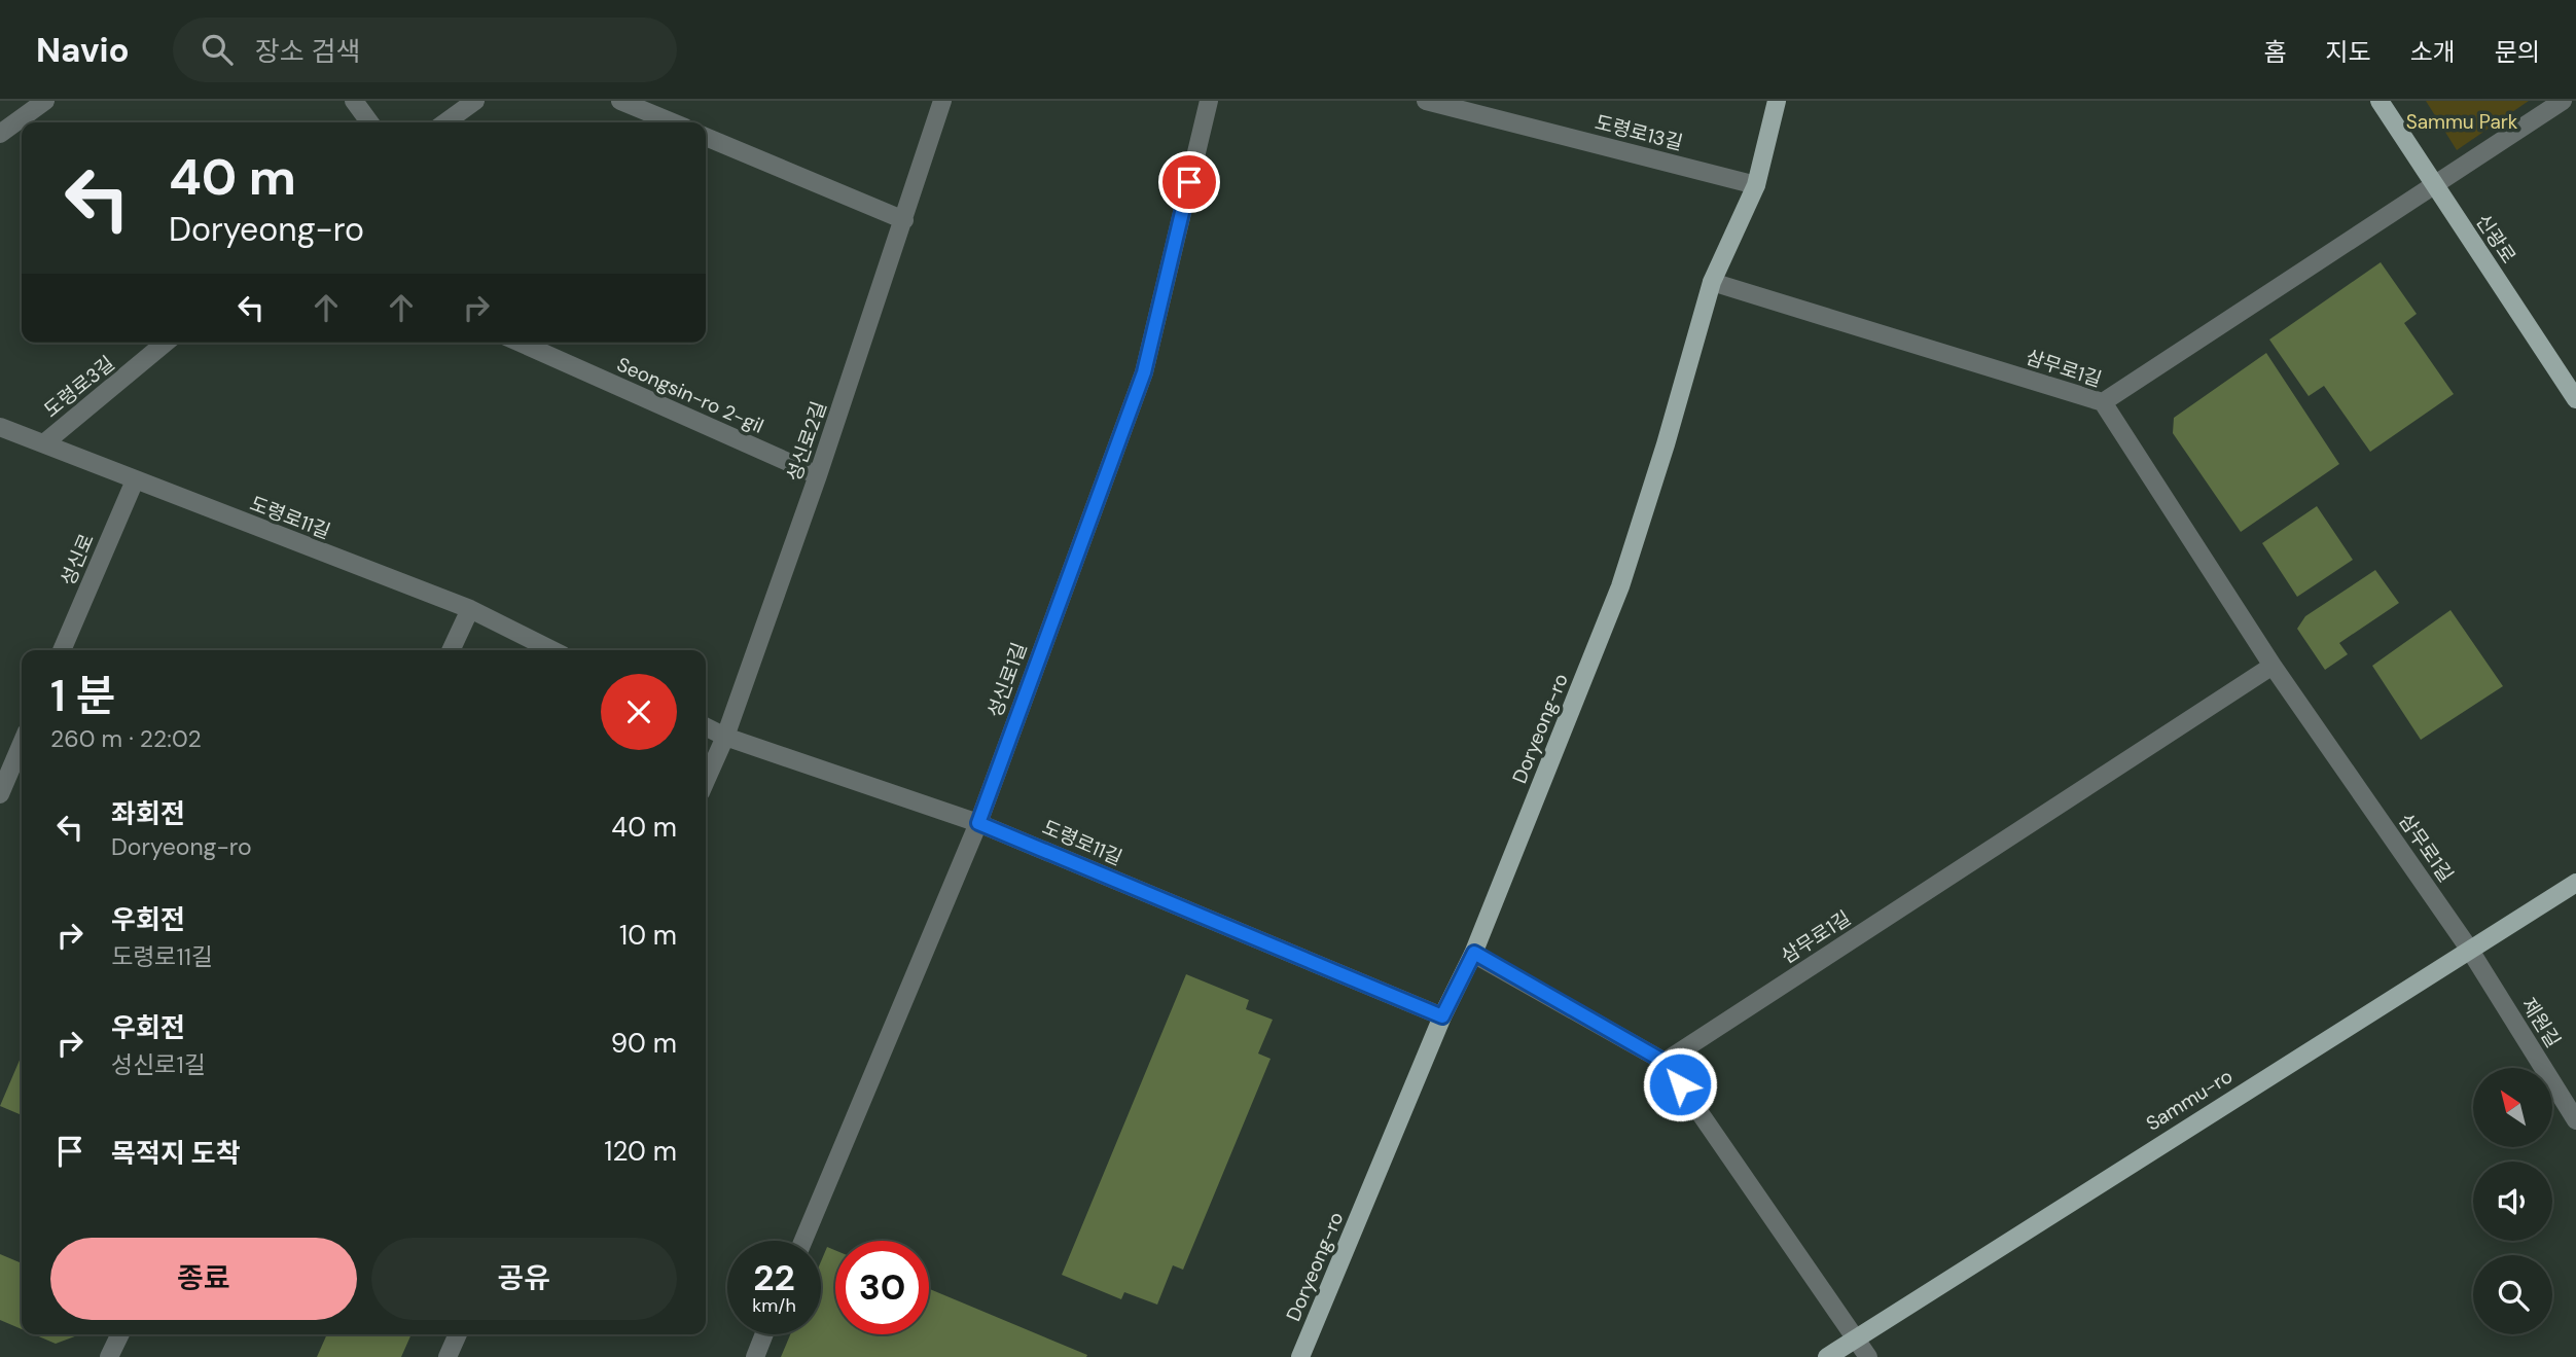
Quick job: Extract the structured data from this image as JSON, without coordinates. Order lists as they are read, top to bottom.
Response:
{
  "streets": {
    "main road": ["신광로", "Doryeong-ro", "Sammu-ro"],
    "street": [
      "도령로13길",
      "삼무로1길",
      "도령로3길",
      "Seongsin-ro 2-gil",
      "성신로2길",
      "도령로11길",
      "성신로",
      "성신로1길",
      "제원길"
    ]
  },
  "crossings": [
    ["도령로13길", "Doryeong-ro"],
    ["삼무로1길", "Doryeong-ro"],
    ["삼무로1길", "제원길"],
    ["삼무로1길", "Sammu-ro"],
    ["도령로3길", "도령로11길"],
    ["Seongsin-ro 2-gil", "성신로2길"],
    ["성신로2길", "도령로11길"],
    ["도령로11길", "성신로"],
    ["도령로11길", "성신로1길"],
    ["도령로11길", "Doryeong-ro"],
    ["제원길", "Sammu-ro"]
  ],
  "parks": ["Sammu Park"],
  "north": "top left",
  "page": {
    "header": "Navio",
    "search": "장소 검색",
    "nav": [
      "홈",
      "지도",
      "소개",
      "문의"
    ],
    "turn": ["40 m", "Doryeong-ro"],
    "heading": ["1 분", "260 m · 22:02"],
    "list": [
      {
        "name": "좌회전",
        "note": "Doryeong-ro",
        "value": "40 m"
      },
      {
        "name": "우회전",
        "note": "도령로11길",
        "value": "10 m"
      },
      {
        "name": "우회전",
        "note": "성신로1길",
        "value": "90 m"
      },
      {
        "name": "목적지 도착",
        "value": "120 m"
      }
    ],
    "buttons": ["종료", "공유"],
    "speed": "22 km/h",
    "limit": "30"
  }
}
